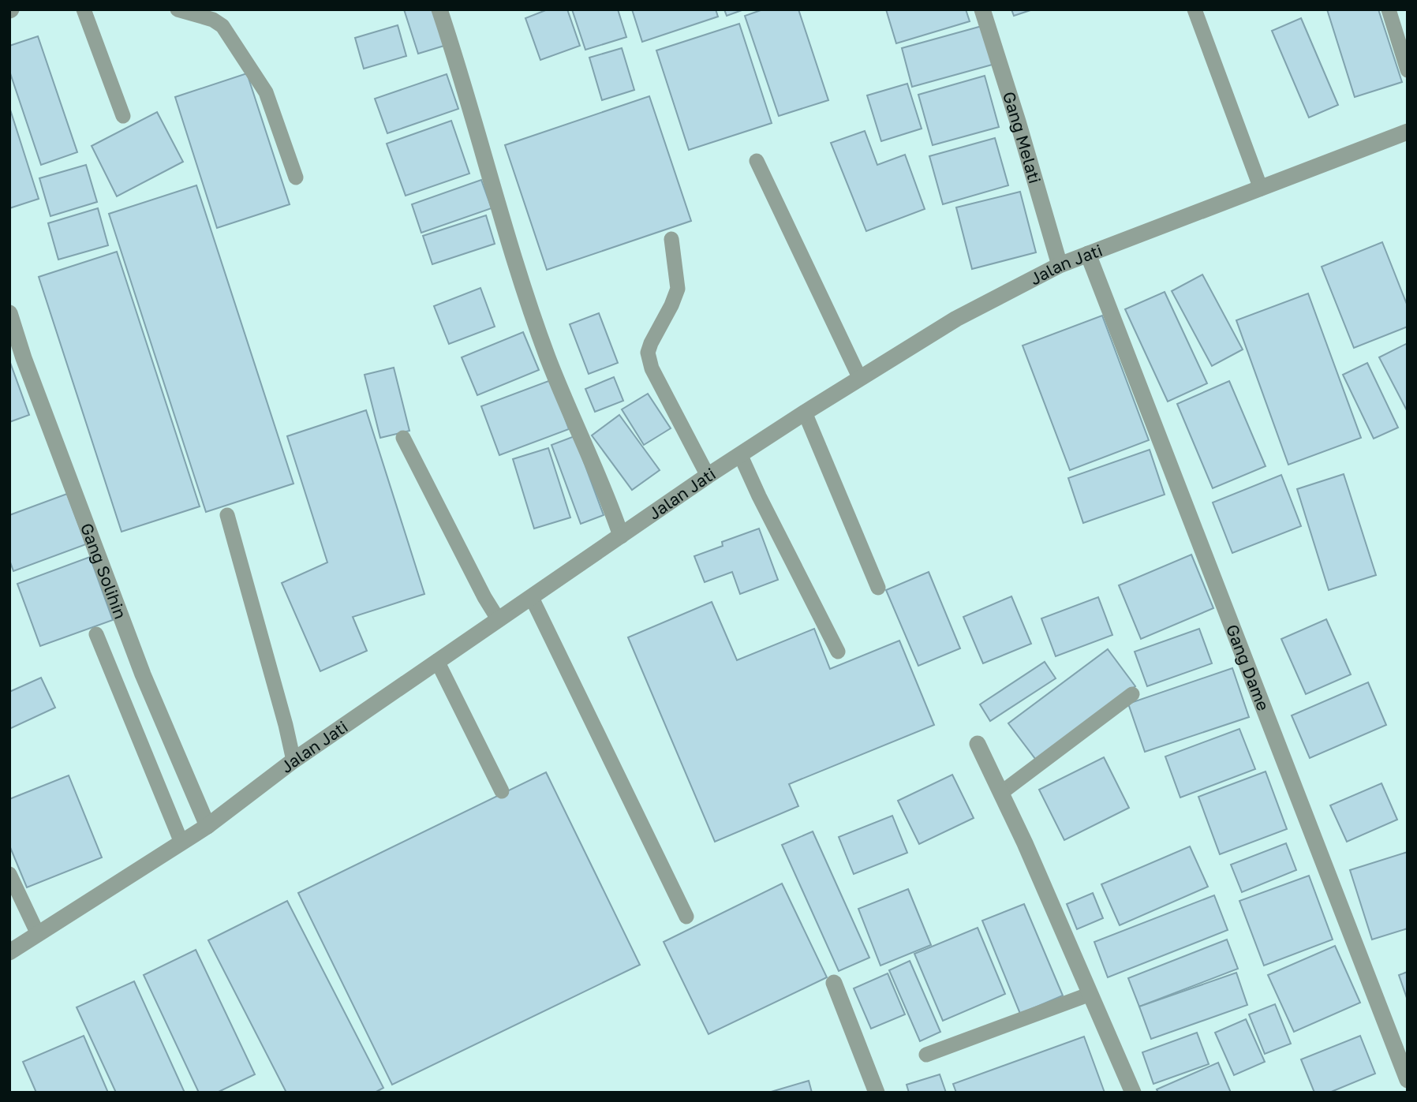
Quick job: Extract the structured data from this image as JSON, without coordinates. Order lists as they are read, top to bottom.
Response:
{
  "streets": {
    "street": [
      "Gang Melati",
      "Jalan Jati",
      "Gang Solihin",
      "Gang Dame"
    ]
  },
  "crossings": [
    ["Gang Melati", "Jalan Jati"],
    ["Jalan Jati", "Gang Solihin"],
    ["Jalan Jati", "Gang Dame"]
  ]
}
